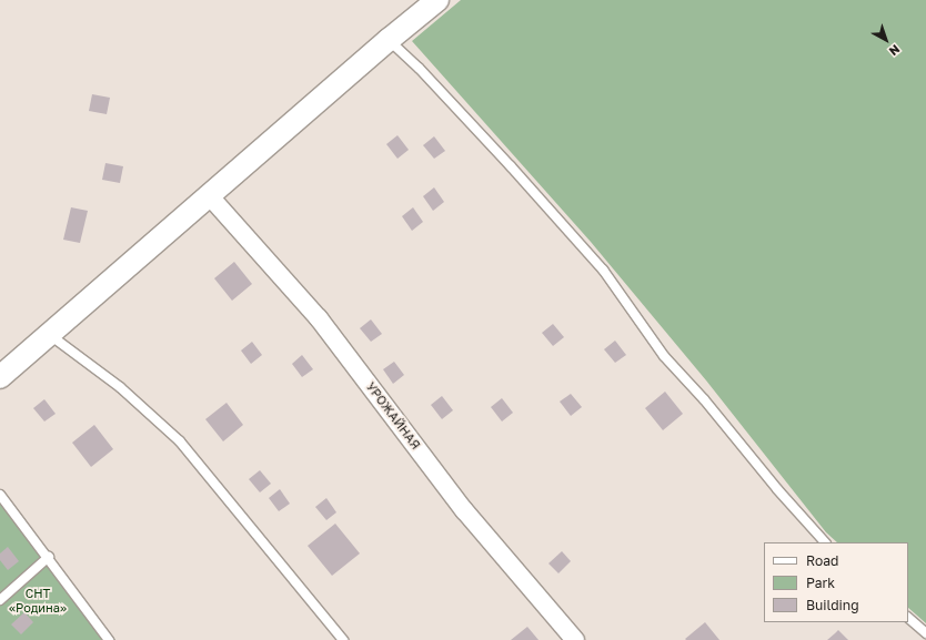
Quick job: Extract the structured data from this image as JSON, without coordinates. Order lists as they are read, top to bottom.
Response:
{
  "streets": {
    "street": ["УРОЖАЙНАЯ"]
  },
  "parks": ["СНТ «Родина»"],
  "legend": ["Road", "Park", "Building"],
  "north": "bottom right"
}
